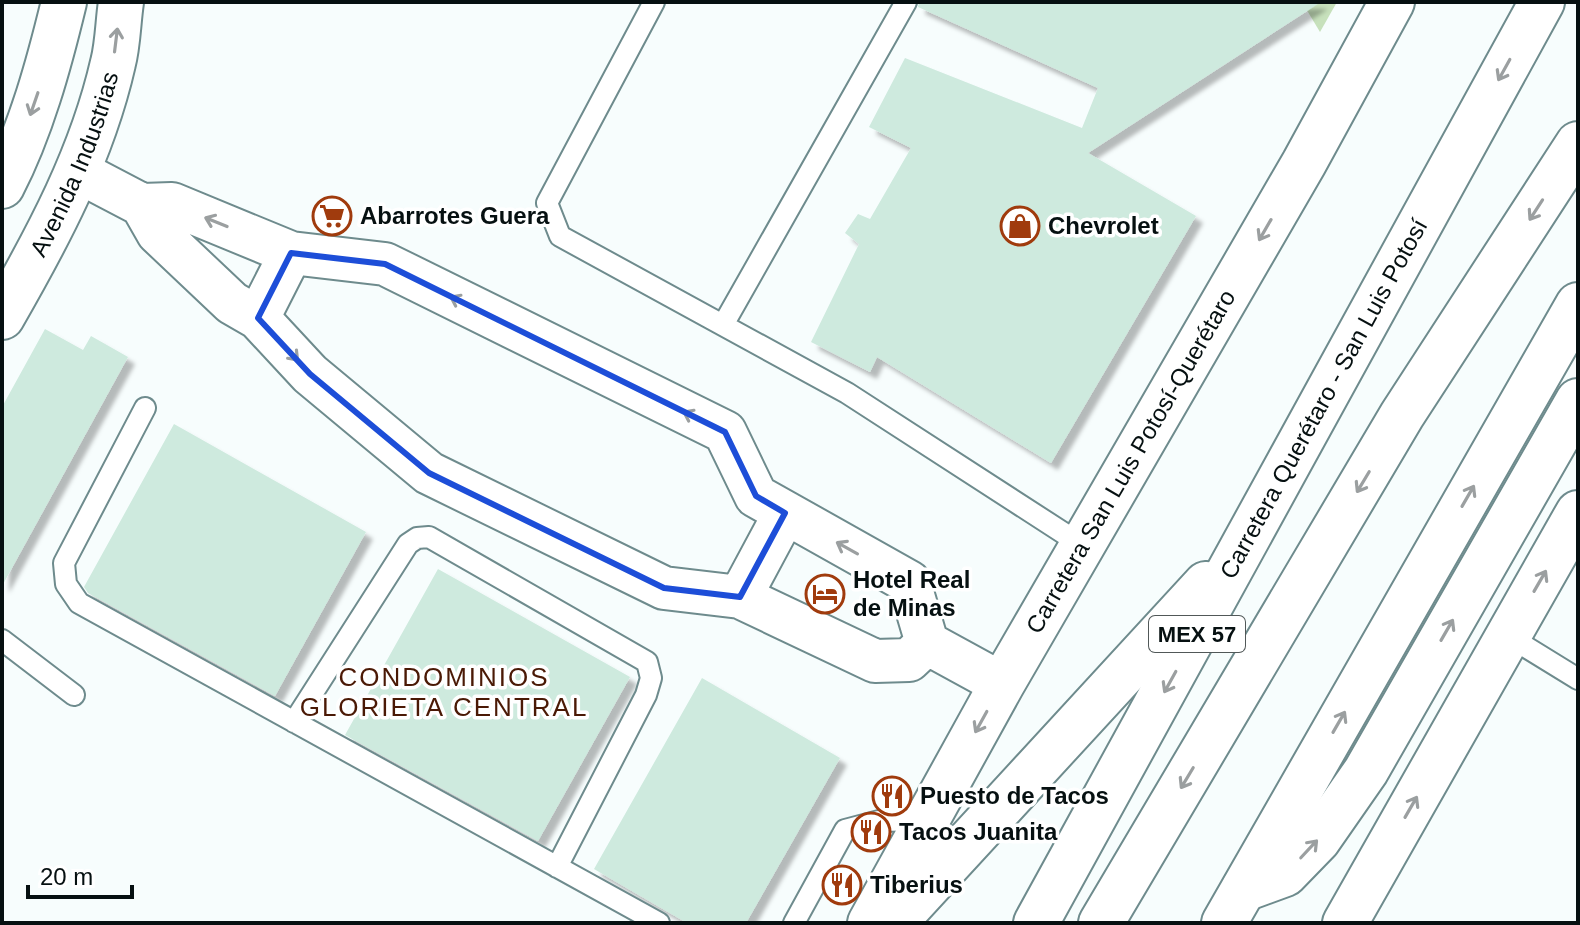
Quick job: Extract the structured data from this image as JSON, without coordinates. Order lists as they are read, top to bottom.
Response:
{
  "streets": {
    "main road": [
      "Avenida Industrias",
      "Carretera Querétaro - San Luis Potosí",
      "Carretera San Luis Potosí-Querétaro",
      "MEX 57"
    ]
  },
  "districts": ["CONDOMINIOS GLORIETA CENTRAL"],
  "places": {
    "supermarket": ["Abarrotes Guera"],
    "shop": ["Chevrolet"],
    "hotel": ["Hotel Real de Minas"],
    "restaurant": ["Puesto de Tacos", "Tacos Juanita", "Tiberius"]
  },
  "scale_bar": "20 m"
}
